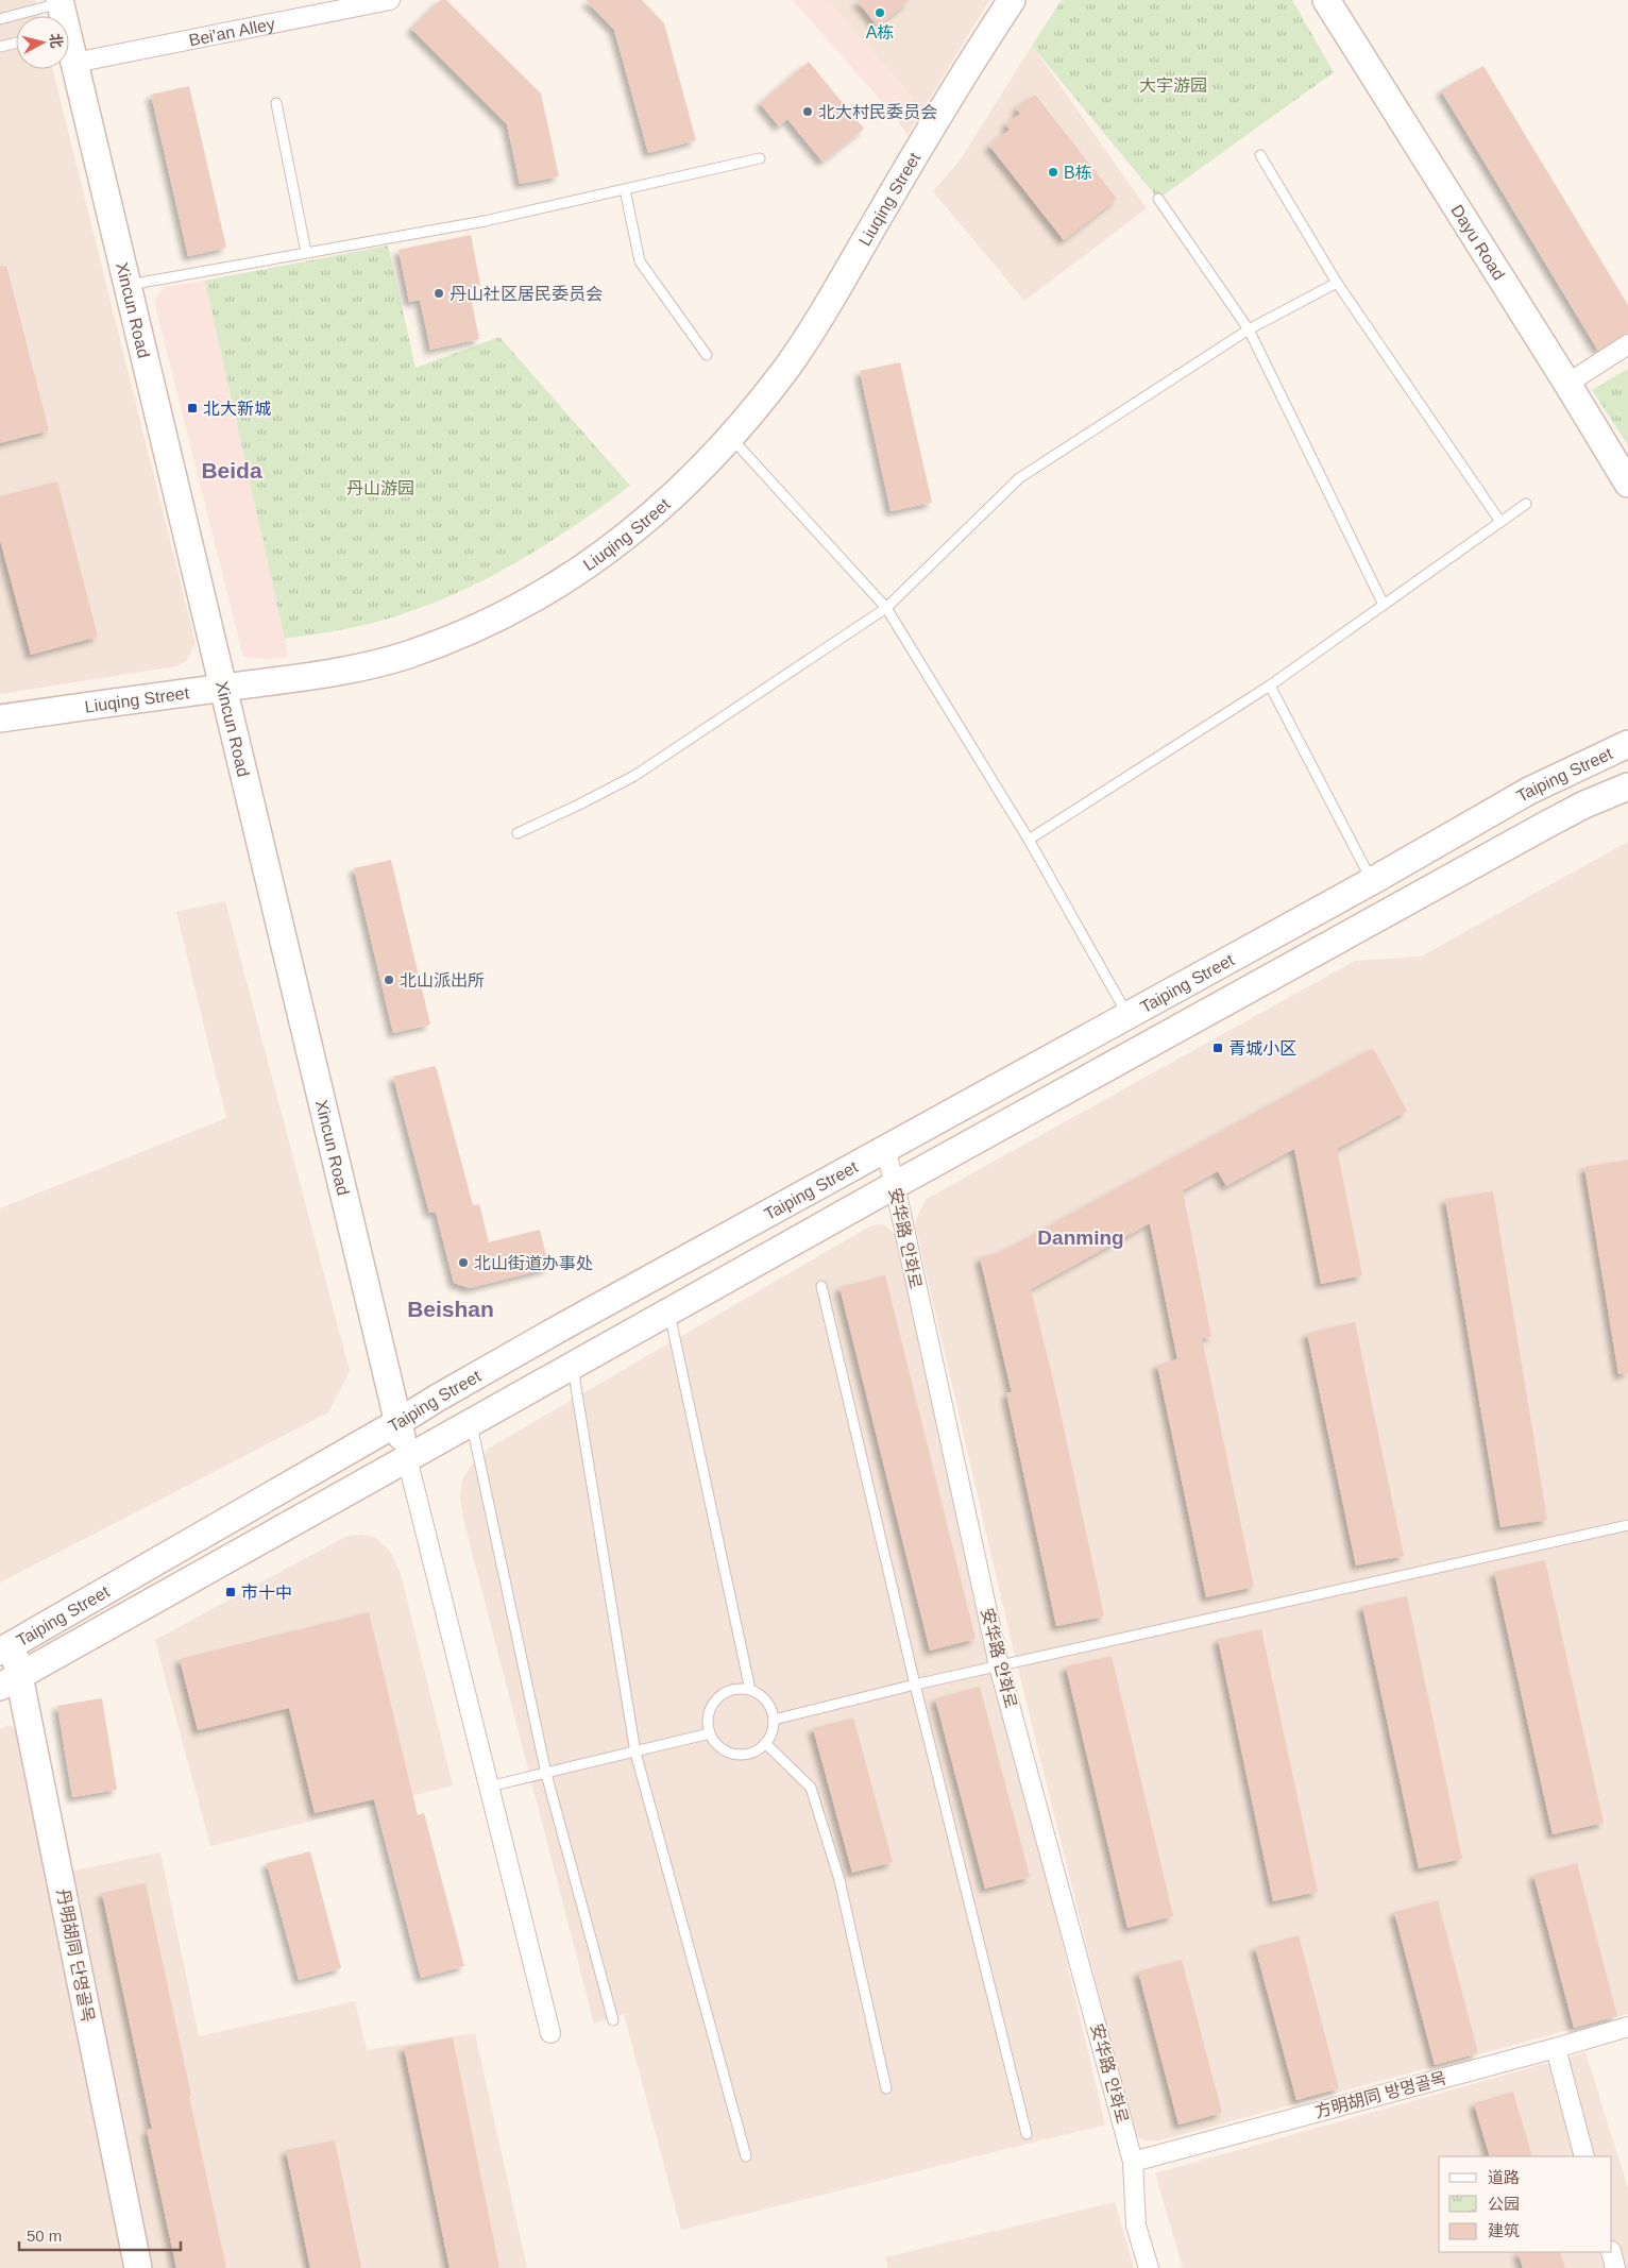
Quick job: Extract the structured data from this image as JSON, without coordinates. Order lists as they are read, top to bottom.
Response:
{
  "streets": {
    "street": [
      "Bei'an Alley",
      "Liuqing Street",
      "Dayu Road",
      "Xincun Road",
      "Taiping Street",
      "安华路 안화로",
      "丹明胡同 단명골목",
      "方明胡同 방명골목"
    ]
  },
  "crossings": [
    ["Bei'an Alley", "Xincun Road"],
    ["Liuqing Street", "Xincun Road"],
    ["Xincun Road", "Taiping Street"],
    ["Taiping Street", "安华路 안화로"],
    ["Taiping Street", "丹明胡同 단명골목"],
    ["安华路 안화로", "方明胡同 방명골목"]
  ],
  "districts": ["Beida", "Danming", "Beishan"],
  "parks": ["大宇游园", "丹山游园"],
  "places": {
    "other": [
      "A栋",
      "北大村民委员会",
      "B栋",
      "丹山社区居民委员会",
      "北山派出所",
      "北山街道办事处"
    ],
    "transit": ["北大新城", "青城小区", "市十中"]
  },
  "legend": ["道路", "公园", "建筑"],
  "scale_bar": "50 m",
  "north": "right"
}
